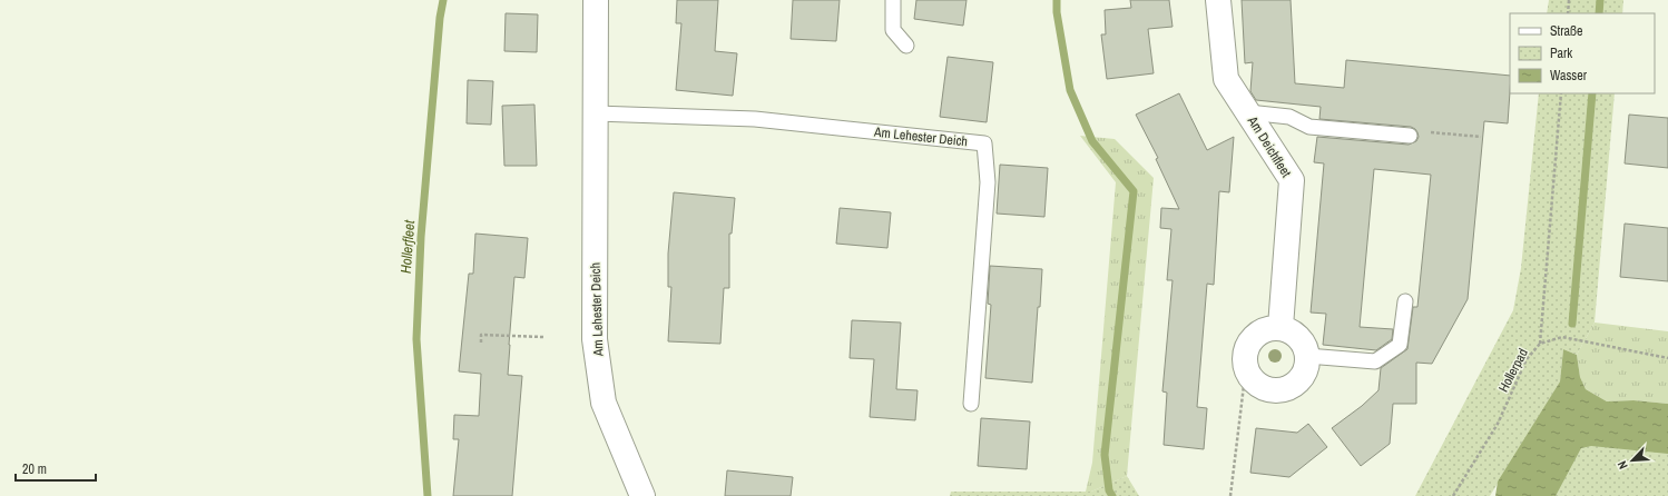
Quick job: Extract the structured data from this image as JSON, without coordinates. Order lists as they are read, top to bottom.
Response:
{
  "streets": {
    "street": ["Am Lehester Deich", "Am Deichfleet"],
    "path": ["Hollerpad"]
  },
  "water": ["Hollerfleet"],
  "legend": ["Straße", "Park", "Wasser"],
  "scale_bar": "20 m",
  "north": "bottom left"
}
